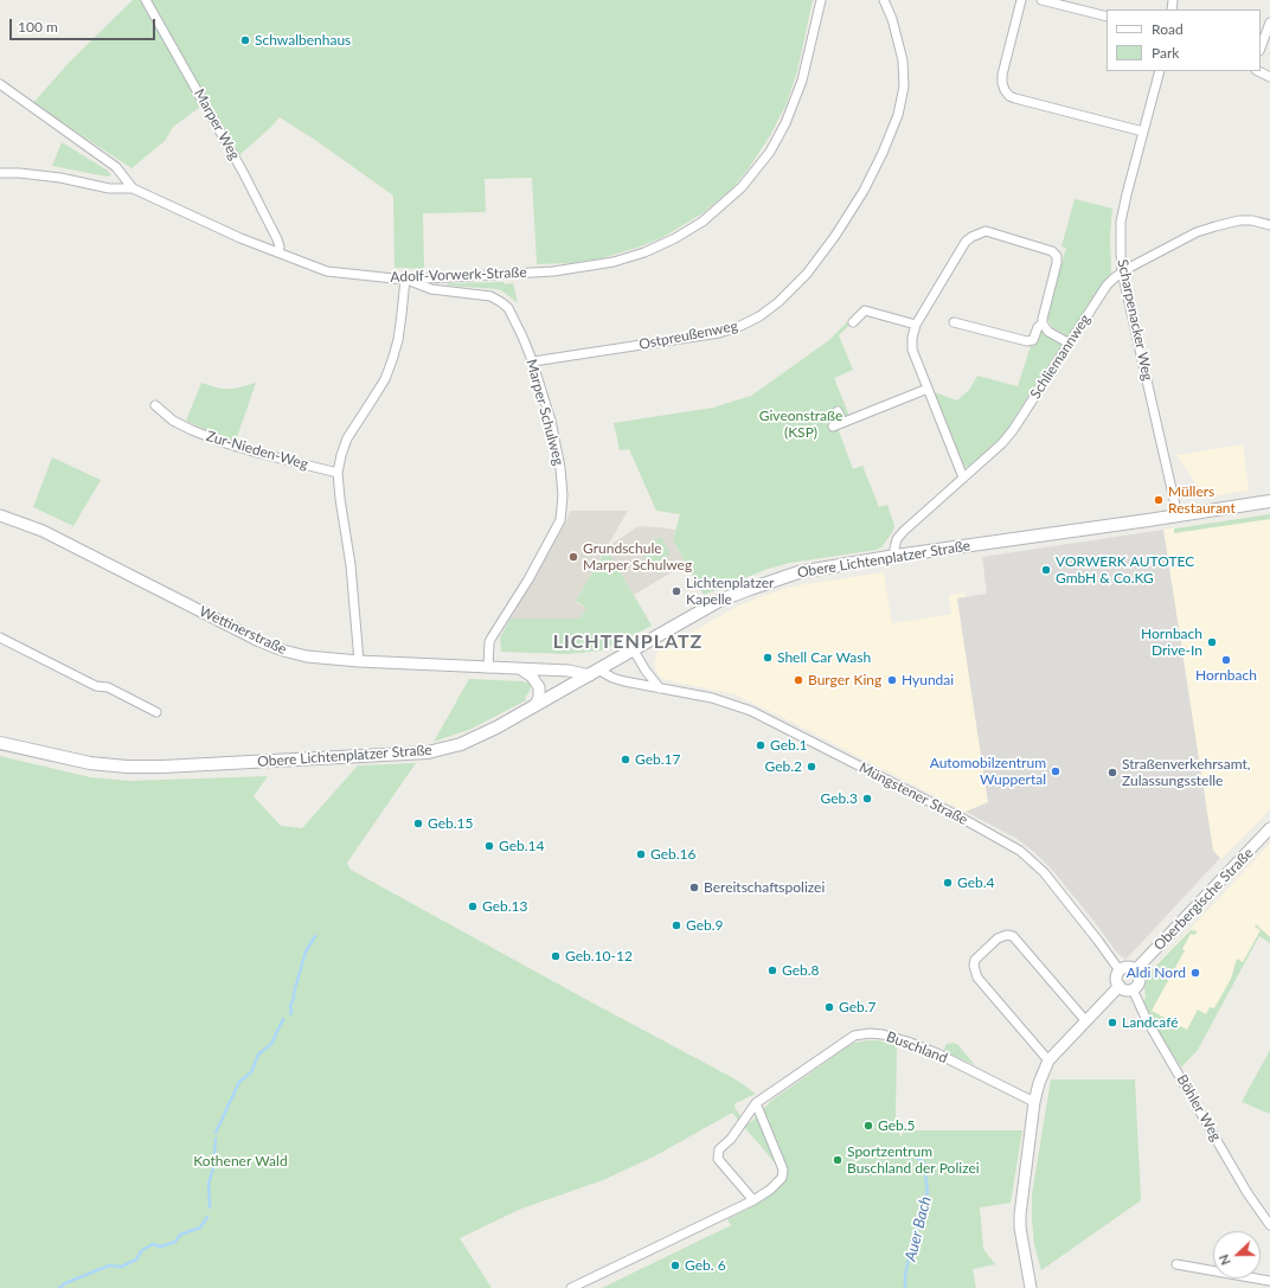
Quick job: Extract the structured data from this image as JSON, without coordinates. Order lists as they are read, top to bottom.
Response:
{
  "streets": {
    "main road": ["Obere Lichtenplatzer Straße"],
    "street": [
      "Marper Weg",
      "Adolf-Vorwerk-Straße",
      "Scharpenacker Weg",
      "Ostpreußenweg",
      "Schliemannweg",
      "Marper Schulweg",
      "Zur-Nieden-Weg",
      "Wettinerstraße",
      "Müngstener Straße",
      "Oberbergische Straße",
      "Buschland",
      "Böhler Weg"
    ]
  },
  "crossings": [
    ["Marper Weg", "Adolf-Vorwerk-Straße"],
    ["Adolf-Vorwerk-Straße", "Marper Schulweg"],
    ["Scharpenacker Weg", "Schliemannweg"],
    ["Scharpenacker Weg", "Obere Lichtenplatzer Straße"],
    ["Ostpreußenweg", "Marper Schulweg"],
    ["Schliemannweg", "Obere Lichtenplatzer Straße"],
    ["Marper Schulweg", "Wettinerstraße"],
    ["Obere Lichtenplatzer Straße", "Wettinerstraße"],
    ["Obere Lichtenplatzer Straße", "Müngstener Straße"],
    ["Wettinerstraße", "Müngstener Straße"],
    ["Müngstener Straße", "Oberbergische Straße"],
    ["Müngstener Straße", "Böhler Weg"],
    ["Oberbergische Straße", "Böhler Weg"]
  ],
  "districts": ["LICHTENPLATZ"],
  "water": ["Auer Bach"],
  "parks": ["Giveonstraße (KSP)", "Kothener Wald"],
  "places": [
    "Schwalbenhaus",
    "Müllers Restaurant",
    "Grundschule Marper Schulweg",
    "VORWERK AUTOTEC GmbH & Co.KG",
    "Lichtenplatzer Kapelle",
    "Hornbach Drive-In",
    "Shell Car Wash",
    "Hornbach",
    "Burger King",
    "Hyundai",
    "Geb.1",
    "Geb.17",
    "Geb.2",
    "Automobilzentrum Wuppertal",
    "Straßenverkehrsamt, Zulassungsstelle",
    "Geb.3",
    "Geb.15",
    "Geb.14",
    "Geb.16",
    "Geb.4",
    "Bereitschaftspolizei",
    "Geb.13",
    "Geb.9",
    "Geb.10-12",
    "Geb.8",
    "Aldi Nord",
    "Geb.7",
    "Landcafé",
    "Geb.5",
    "Sportzentrum Buschland der Polizei",
    "Geb. 6"
  ],
  "legend": ["Road", "Park"],
  "scale_bar": "100 m",
  "north": "left"
}
